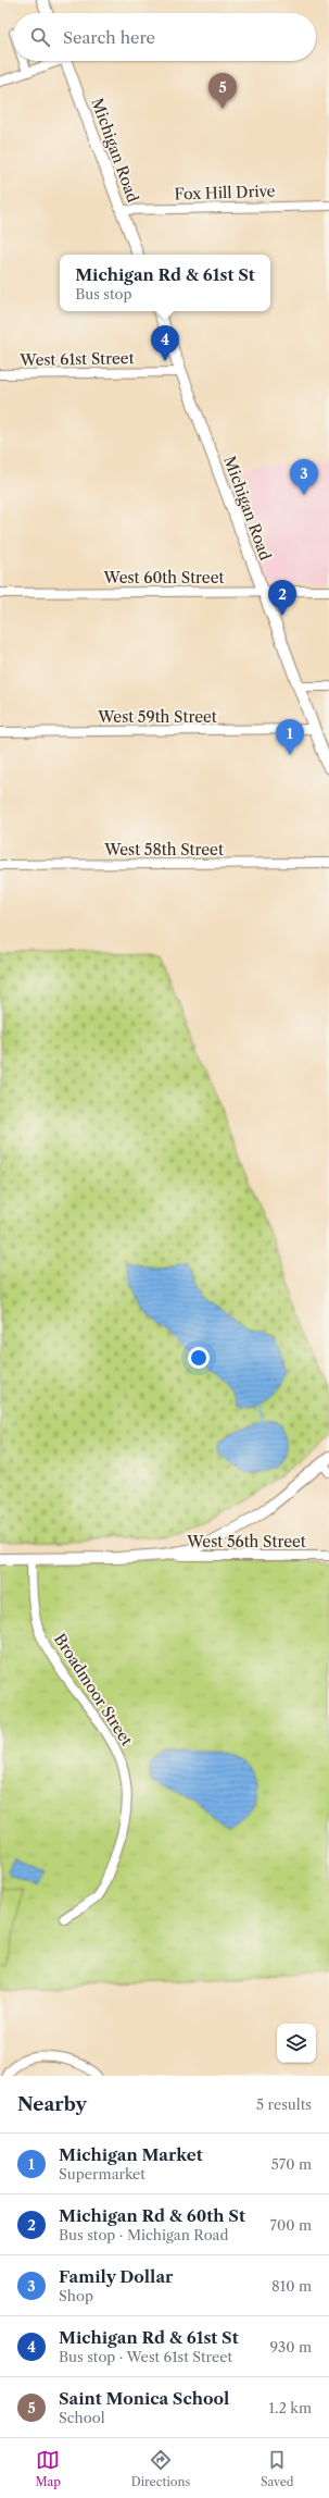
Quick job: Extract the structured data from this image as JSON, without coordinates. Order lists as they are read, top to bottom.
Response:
{
  "streets": {
    "main road": ["Michigan Road"],
    "street": [
      "Fox Hill Drive",
      "West 61st Street",
      "West 60th Street",
      "West 59th Street",
      "West 58th Street",
      "West 56th Street",
      "Broadmoor Street"
    ]
  },
  "crossings": [
    ["Michigan Road", "Fox Hill Drive"],
    ["Michigan Road", "West 61st Street"],
    ["Michigan Road", "West 60th Street"],
    ["Michigan Road", "West 59th Street"]
  ],
  "page": {
    "search": "Search here",
    "pins": [
      "5",
      "4",
      "3",
      "2",
      "1"
    ],
    "popup": ["Michigan Rd & 61st St", "Bus stop"],
    "heading": ["Nearby", "5 results"],
    "list": [
      {
        "mark": "1",
        "name": "Michigan Market",
        "note": "Supermarket",
        "value": "570 m"
      },
      {
        "mark": "2",
        "name": "Michigan Rd & 60th St",
        "note": "Bus stop · Michigan Road",
        "value": "700 m"
      },
      {
        "mark": "3",
        "name": "Family Dollar",
        "note": "Shop",
        "value": "810 m"
      },
      {
        "mark": "4",
        "name": "Michigan Rd & 61st St",
        "note": "Bus stop · West 61st Street",
        "value": "930 m"
      },
      {
        "mark": "5",
        "name": "Saint Monica School",
        "note": "School",
        "value": "1.2 km"
      }
    ],
    "nav": ["Map", "Directions", "Saved"]
  }
}
